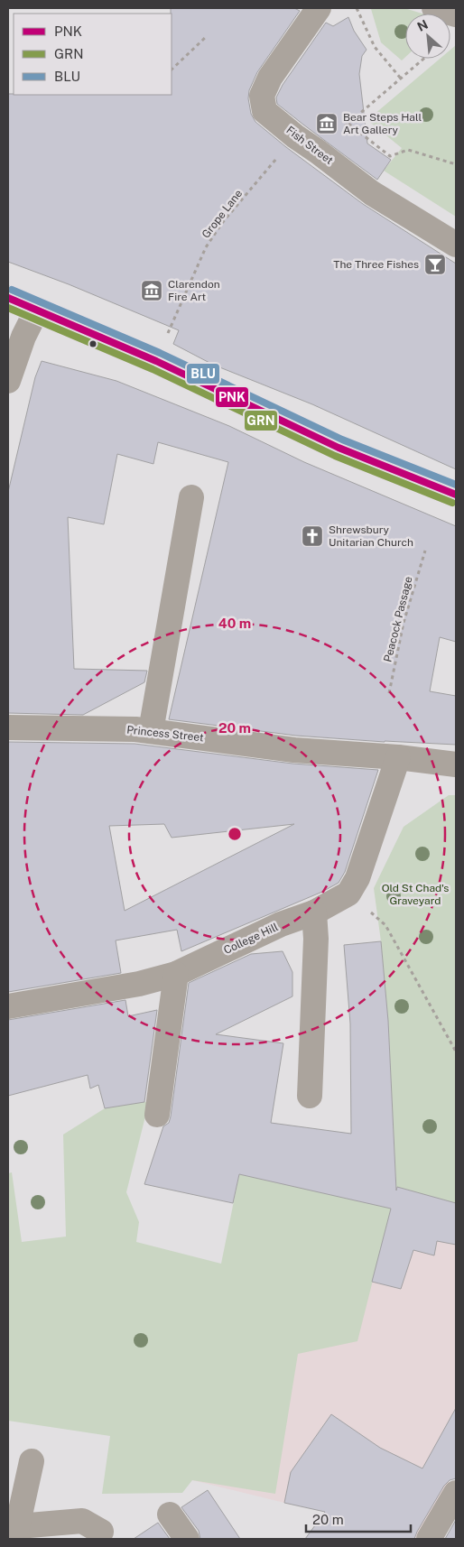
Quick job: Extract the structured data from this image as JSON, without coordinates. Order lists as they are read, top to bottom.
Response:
{
  "streets": {
    "street": ["Fish Street", "Princess Street", "College Hill"],
    "path": ["Grope Lane", "Peacock Passage"]
  },
  "crossings": [
    ["Fish Street", "Grope Lane"]
  ],
  "parks": ["Old St Chad's Graveyard"],
  "places": {
    "museum": ["Bear Steps Hall Art Gallery", "Clarendon Fire Art"],
    "bar": ["The Three Fishes"],
    "church": ["Shrewsbury Unitarian Church"]
  },
  "lines": ["transit line BLU", "transit line PNK", "transit line GRN"],
  "legend": ["PNK", "GRN", "BLU"],
  "scale_bar": "20 m",
  "north": "top left",
  "rings": ["40 m", "20 m"]
}
